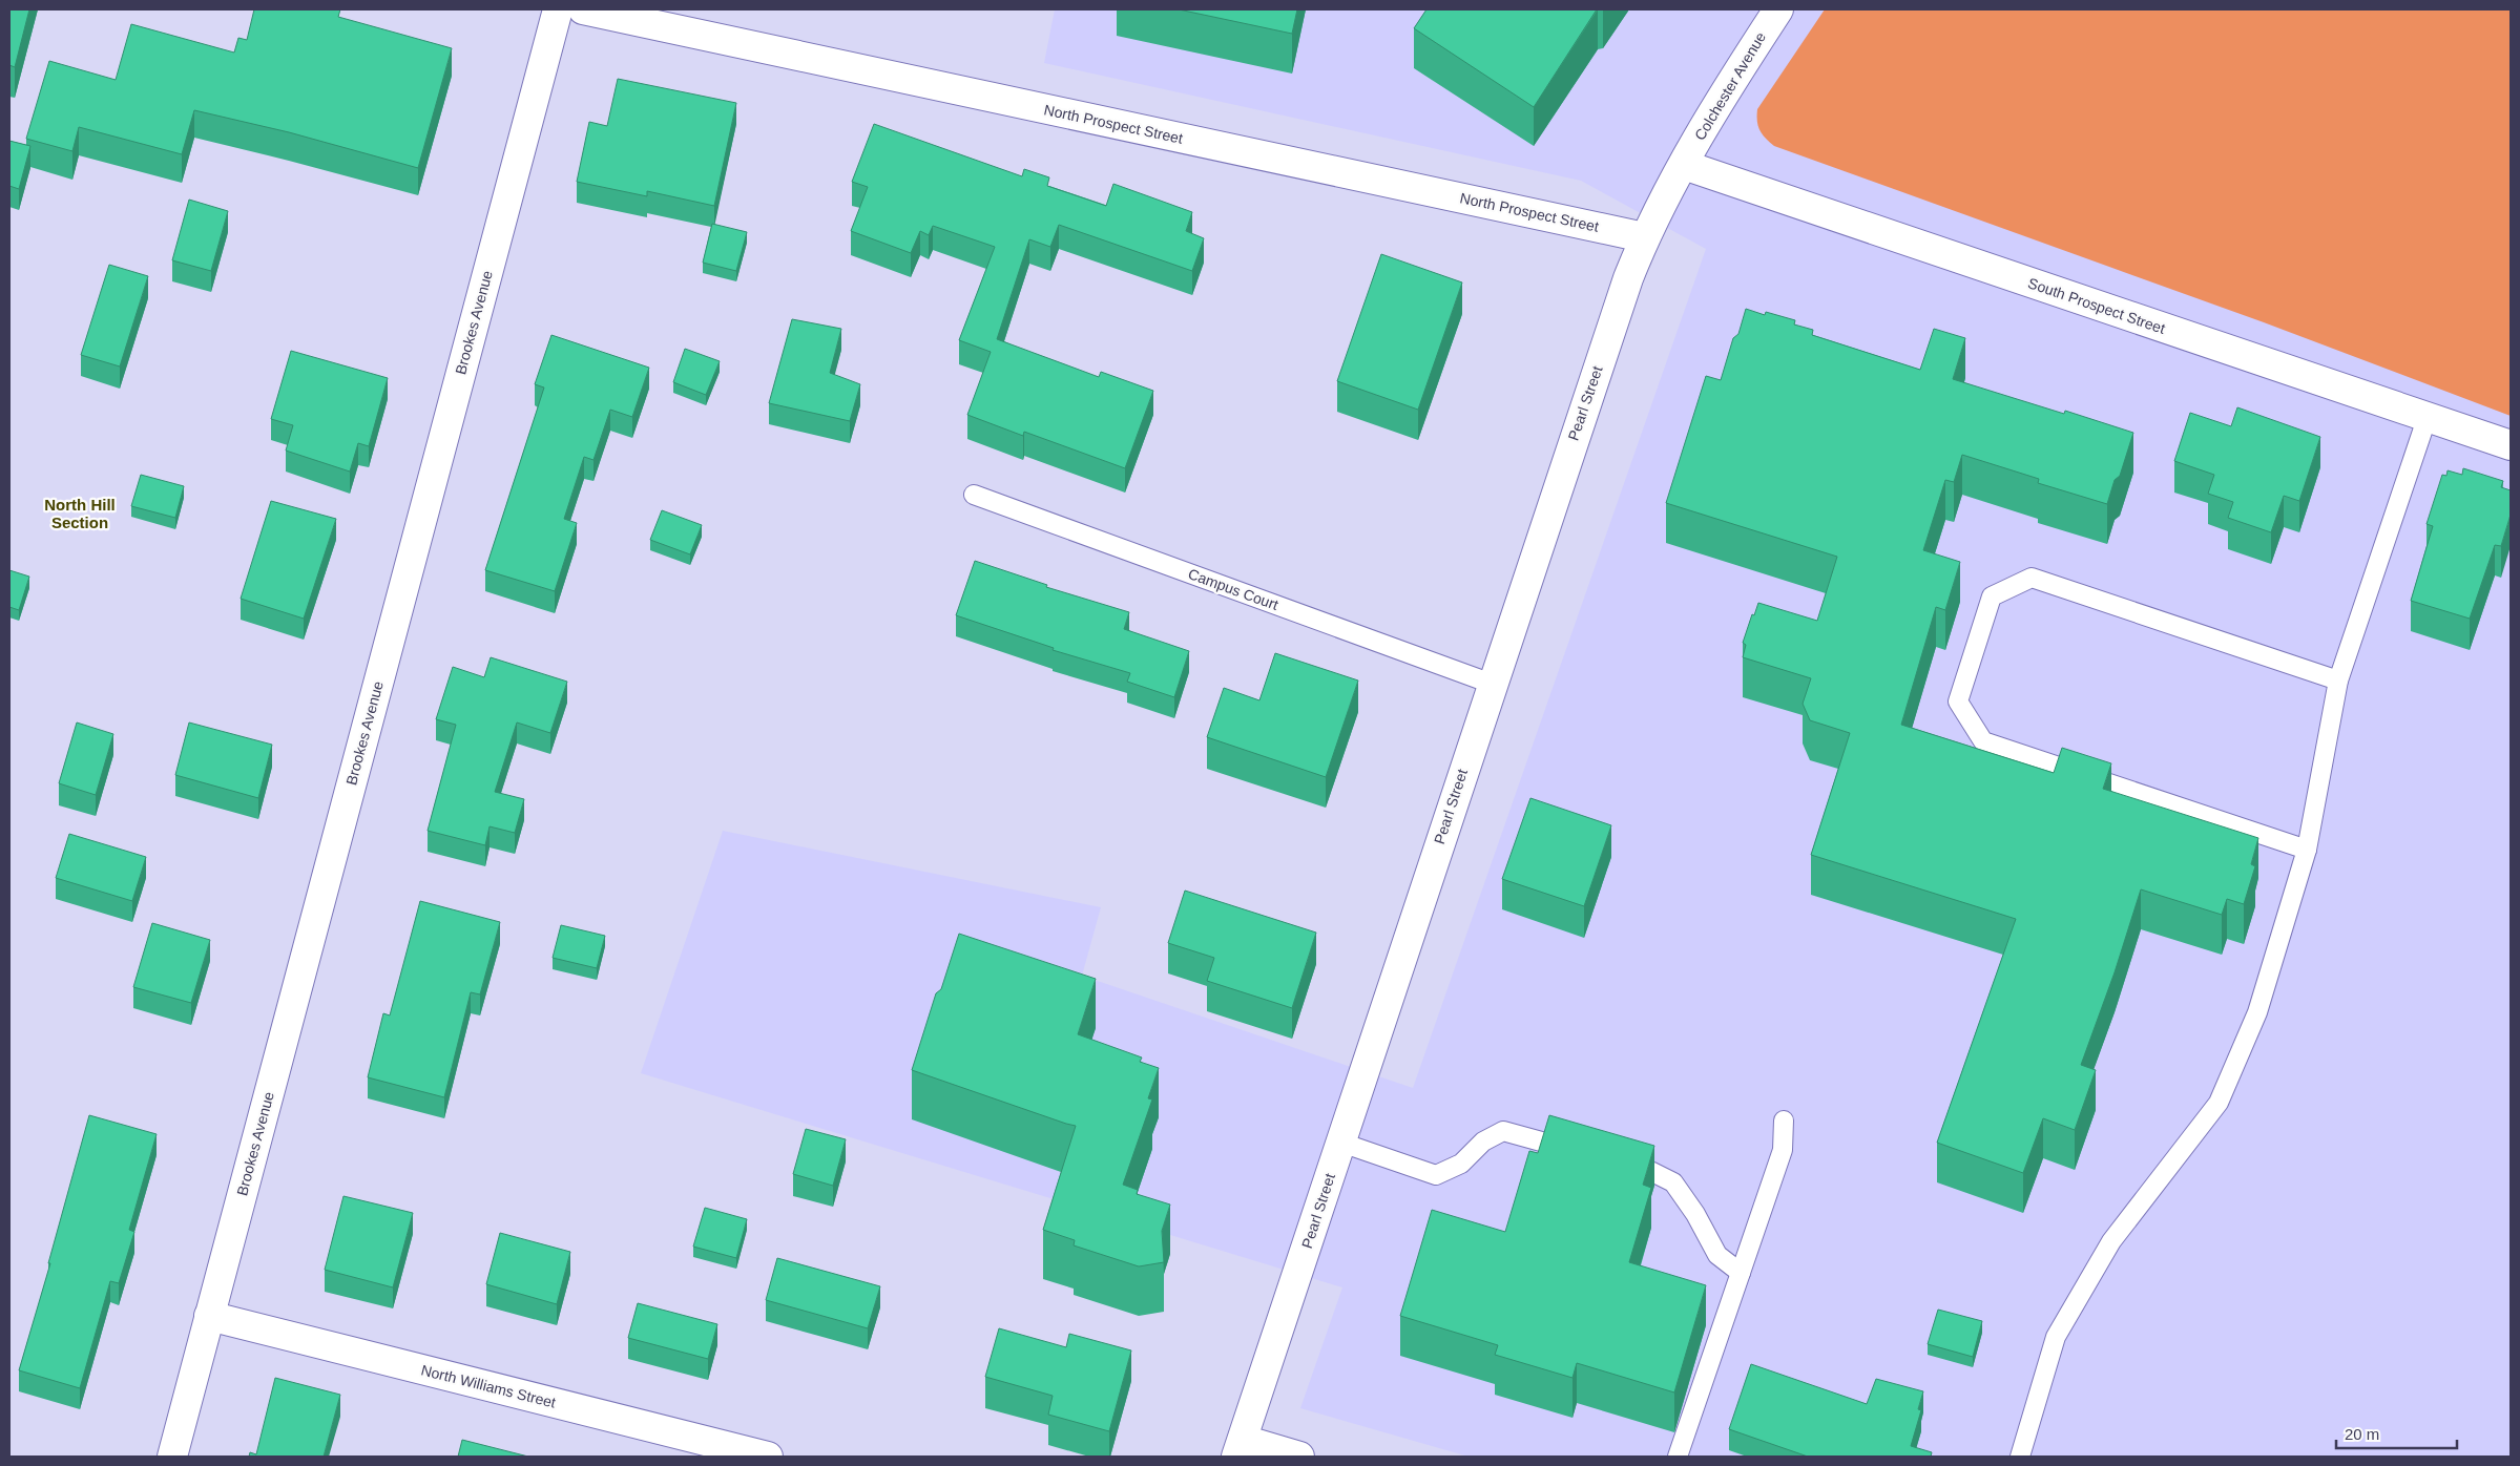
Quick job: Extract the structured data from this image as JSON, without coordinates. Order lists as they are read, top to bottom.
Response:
{
  "streets": {
    "street": [
      "Colchester Avenue",
      "North Prospect Street",
      "South Prospect Street",
      "Brookes Avenue",
      "Pearl Street",
      "North Williams Street"
    ],
    "lane": ["Campus Court"]
  },
  "crossings": [
    ["Colchester Avenue", "South Prospect Street"],
    ["Colchester Avenue", "Pearl Street"],
    ["North Prospect Street", "Pearl Street"],
    ["South Prospect Street", "Pearl Street"],
    ["Brookes Avenue", "North Williams Street"],
    ["Pearl Street", "Campus Court"]
  ],
  "districts": ["North Hill Section"],
  "scale_bar": "20 m"
}
